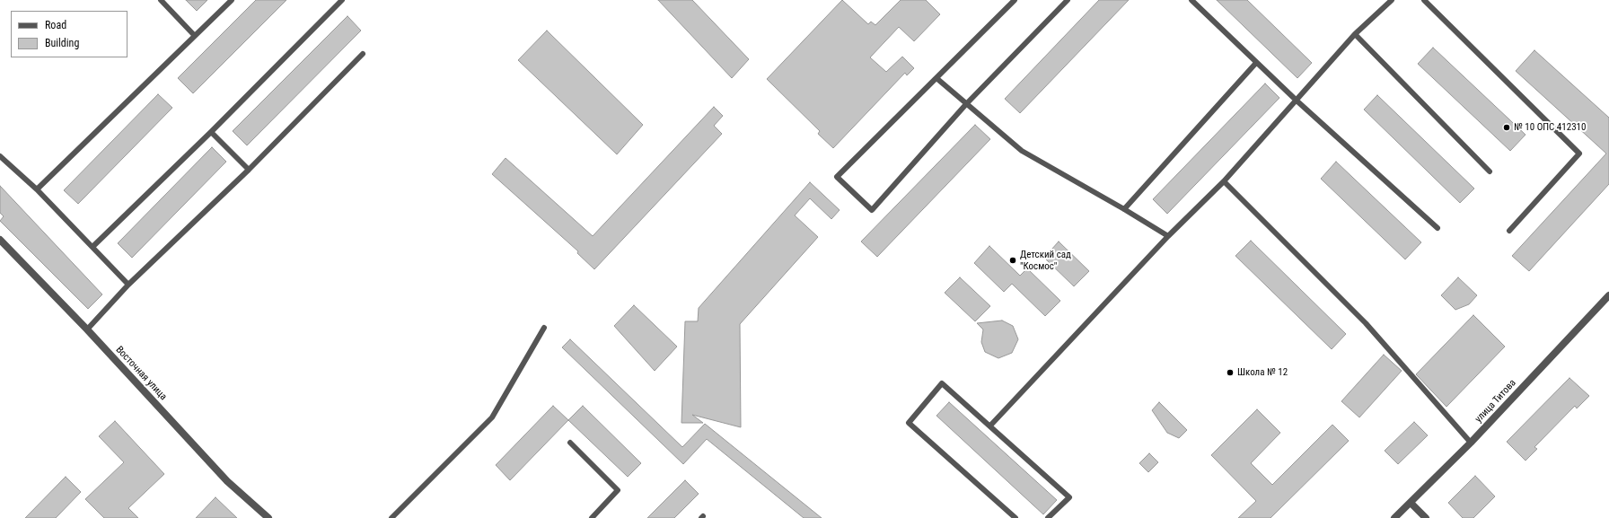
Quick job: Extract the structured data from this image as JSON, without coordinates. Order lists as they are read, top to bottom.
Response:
{
  "streets": {
    "street": ["Восточная улица", "улица Титова"]
  },
  "places": ["№ 10 ОПС 412310", "Детский сад \"Космос\"", "Школа № 12"],
  "legend": ["Road", "Building"]
}
